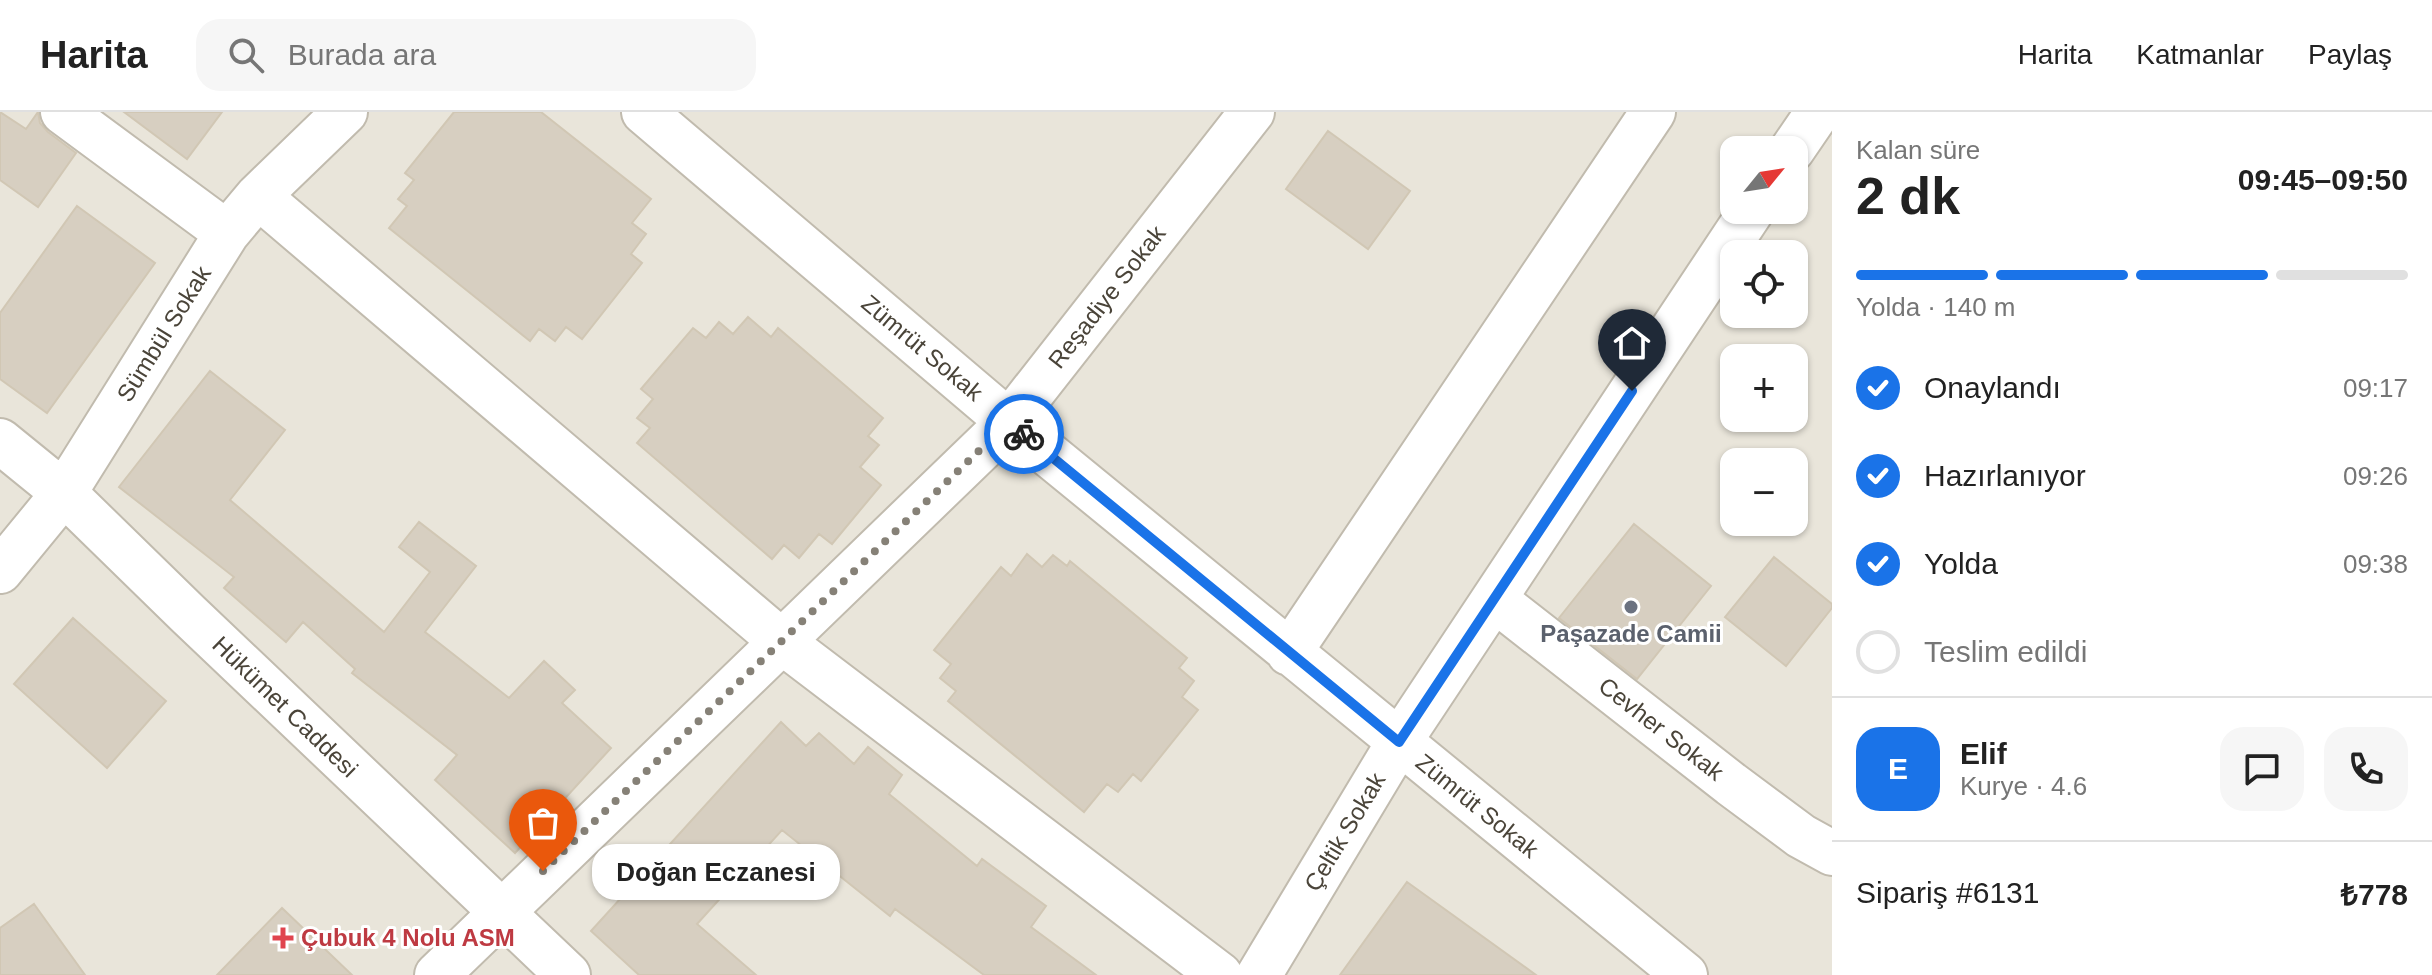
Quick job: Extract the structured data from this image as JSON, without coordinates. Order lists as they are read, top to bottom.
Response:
{
  "streets": {
    "street": [
      "Reşadiye Sokak",
      "Sümbül Sokak",
      "Zümrüt Sokak",
      "Hükümet Caddesi",
      "Cevher Sokak",
      "Çeltik Sokak"
    ]
  },
  "crossings": [
    ["Reşadiye Sokak", "Zümrüt Sokak"],
    ["Reşadiye Sokak", "Hükümet Caddesi"],
    ["Sümbül Sokak", "Hükümet Caddesi"],
    ["Zümrüt Sokak", "Çeltik Sokak"],
    ["Cevher Sokak", "Çeltik Sokak"]
  ],
  "places": {
    "other": ["Paşazade Camii", "Doğan Eczanesi"],
    "health": ["Çubuk 4 Nolu ASM"]
  },
  "north": "top right",
  "page": {
    "header": "Harita",
    "search": "Burada ara",
    "nav": ["Harita", "Katmanlar", "Paylaş"],
    "heading": ["2 dk", "Kalan süre", "09:45–09:50"],
    "panel": [
      "Elif",
      "Kurye · 4.6",
      "Sipariş #6131",
      "₺778"
    ],
    "map_buttons": ["+", "−"],
    "bar": "Yolda · 140 m",
    "list": [
      ["Onaylandı", "09:17"],
      ["Hazırlanıyor", "09:26"],
      ["Yolda", "09:38"],
      "Teslim edildi"
    ],
    "round": "E",
    "bubble": "Doğan Eczanesi"
  }
}
